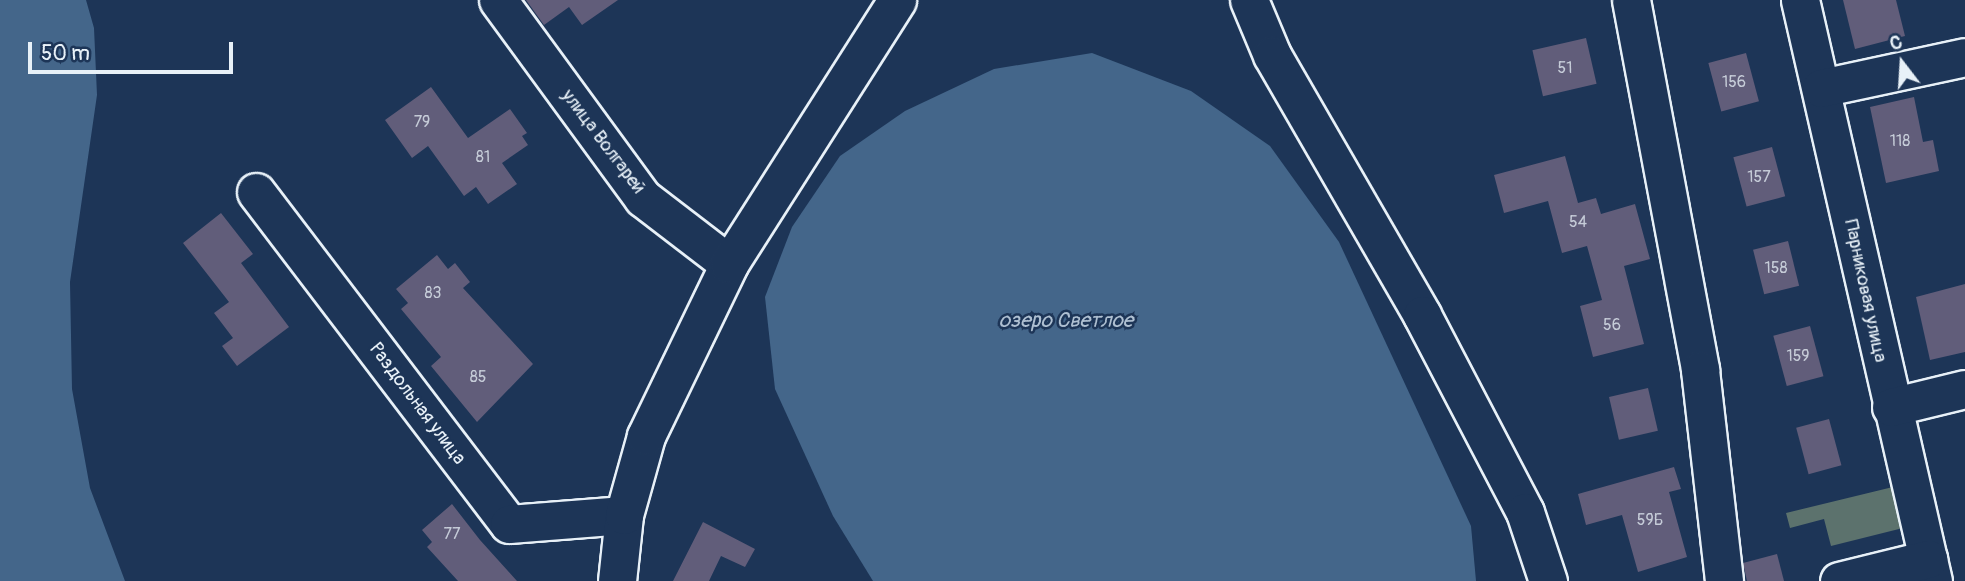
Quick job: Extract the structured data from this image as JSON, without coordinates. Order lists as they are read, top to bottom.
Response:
{
  "streets": {
    "street": ["улица Волгарей", "Парниковая улица", "Раздольная улица"]
  },
  "water": ["озеро Светлое"],
  "house_numbers": [
    "51",
    "156",
    "79",
    "118",
    "81",
    "157",
    "54",
    "158",
    "83",
    "56",
    "159",
    "85",
    "59Б",
    "77"
  ],
  "scale_bar": "50 m",
  "north": "top"
}
